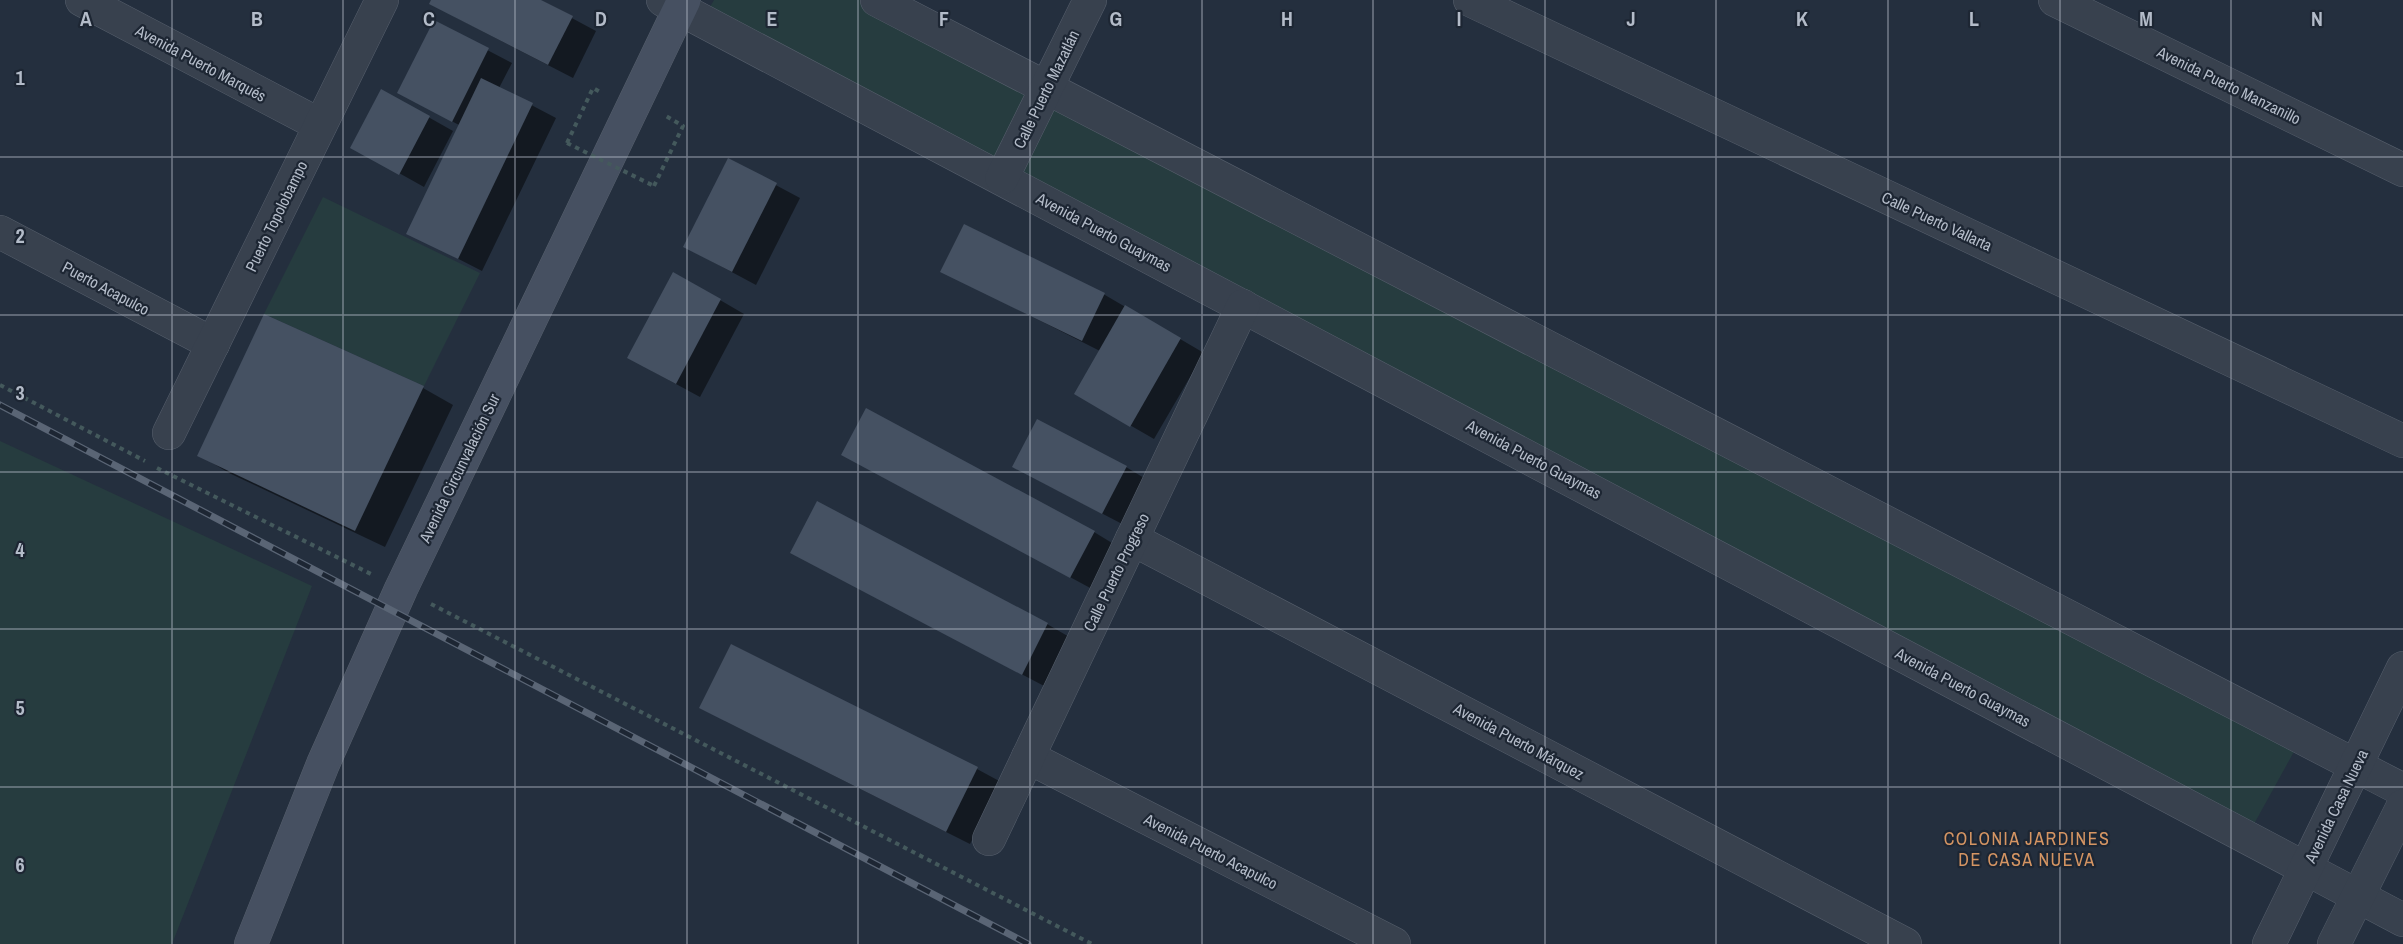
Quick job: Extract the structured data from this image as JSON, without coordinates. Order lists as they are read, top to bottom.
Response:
{
  "streets": {
    "street": [
      "Avenida Puerto Marqués",
      "Avenida Puerto Manzanillo",
      "Calle Puerto Mazatlán",
      "Puerto Topolobampo",
      "Calle Puerto Vallarta",
      "Avenida Puerto Guaymas",
      "Puerto Acapulco",
      "Avenida Circunvalación Sur",
      "Calle Puerto Progreso",
      "Avenida Puerto Márquez",
      "Avenida Casa Nueva",
      "Avenida Puerto Acapulco"
    ]
  },
  "crossings": [
    ["Avenida Puerto Marqués", "Puerto Topolobampo"],
    ["Calle Puerto Mazatlán", "Avenida Puerto Guaymas"],
    ["Puerto Topolobampo", "Puerto Acapulco"],
    ["Avenida Puerto Guaymas", "Avenida Circunvalación Sur"],
    ["Avenida Puerto Guaymas", "Calle Puerto Progreso"],
    ["Avenida Puerto Guaymas", "Avenida Casa Nueva"],
    ["Calle Puerto Progreso", "Avenida Puerto Márquez"],
    ["Calle Puerto Progreso", "Avenida Puerto Acapulco"]
  ],
  "districts": ["COLONIA JARDINES DE CASA NUEVA"],
  "grid": {
    "columns": [
      "A",
      "B",
      "C",
      "D",
      "E",
      "F",
      "G",
      "H",
      "I",
      "J",
      "K",
      "L",
      "M",
      "N"
    ],
    "rows": [
      "1",
      "2",
      "3",
      "4",
      "5",
      "6"
    ]
  }
}
